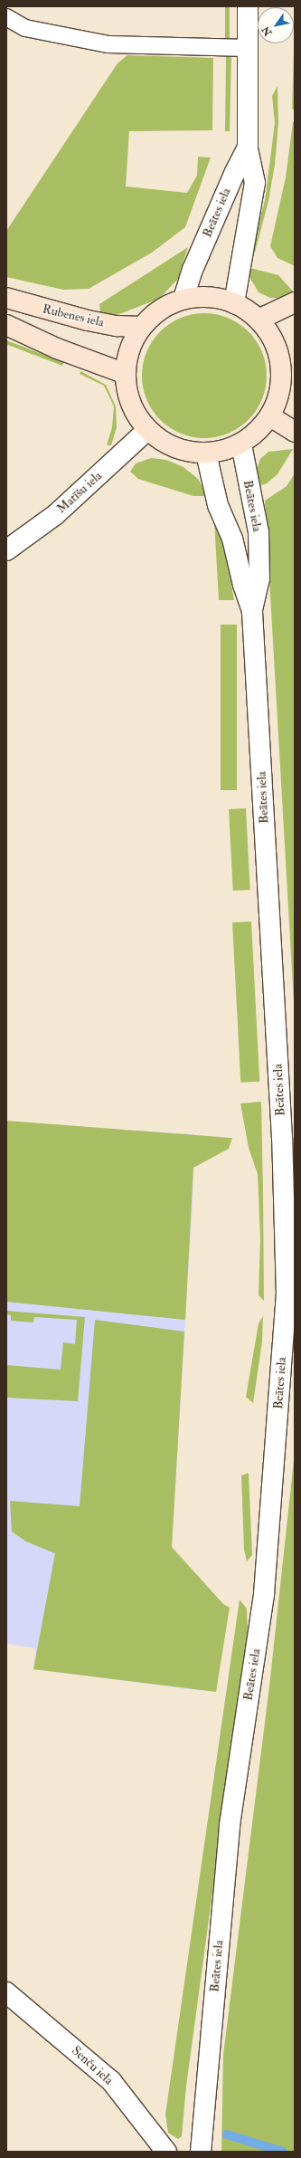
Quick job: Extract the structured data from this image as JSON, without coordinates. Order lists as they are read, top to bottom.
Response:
{
  "streets": {
    "main road": ["Rubenes iela"],
    "street": ["Beātes iela", "Matīšu iela", "Senču iela"]
  },
  "north": "bottom left"
}
